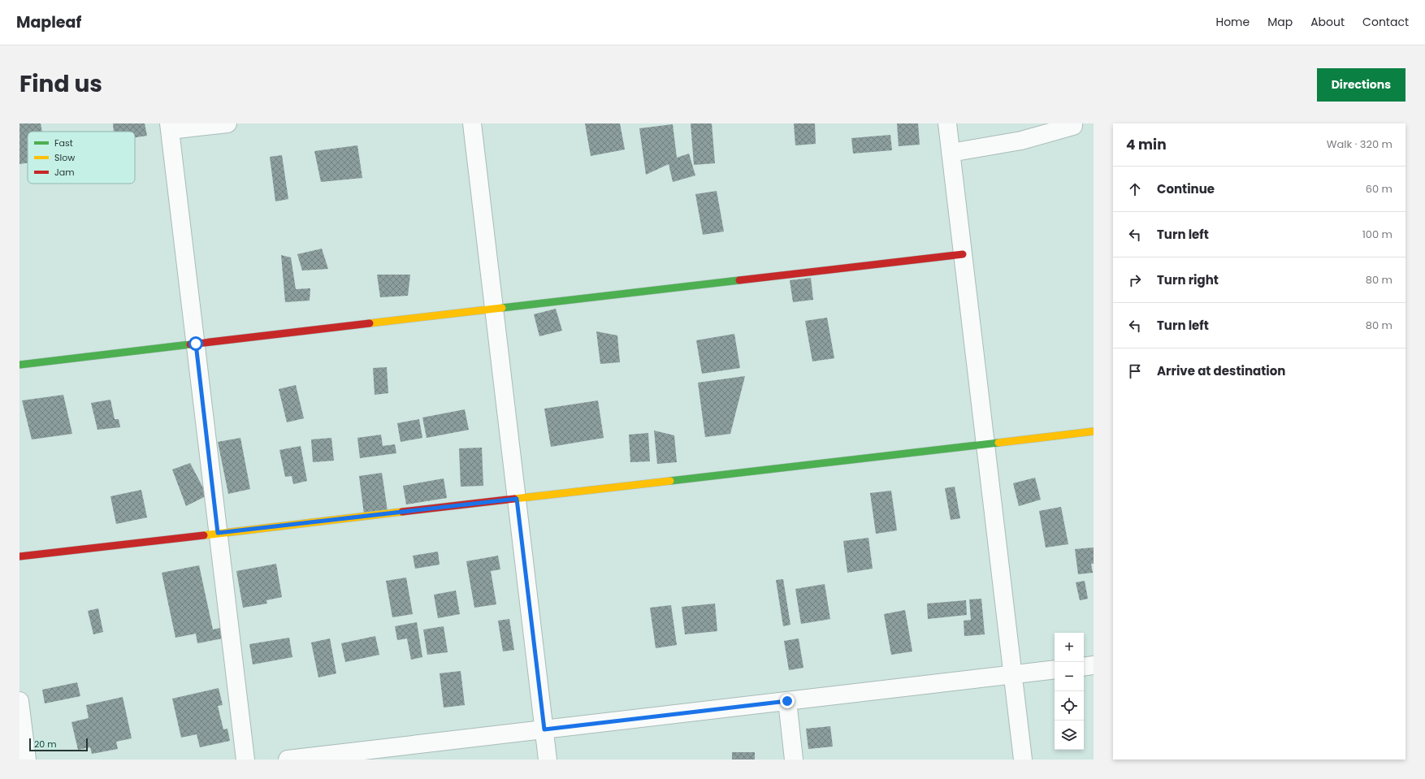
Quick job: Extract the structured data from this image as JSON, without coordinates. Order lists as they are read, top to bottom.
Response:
{
  "legend": ["Fast", "Slow", "Jam"],
  "scale_bar": "20 m",
  "page": {
    "header": "Mapleaf",
    "nav": [
      "Home",
      "Map",
      "About",
      "Contact"
    ],
    "title": "Find us",
    "buttons": "Directions",
    "heading": ["4 min", "Walk · 320 m"],
    "list": [
      ["Continue", "60 m"],
      ["Turn left", "100 m"],
      ["Turn right", "80 m"],
      ["Turn left", "80 m"],
      "Arrive at destination"
    ],
    "map_buttons": ["+", "−"],
    "scale": "20 m"
  }
}
